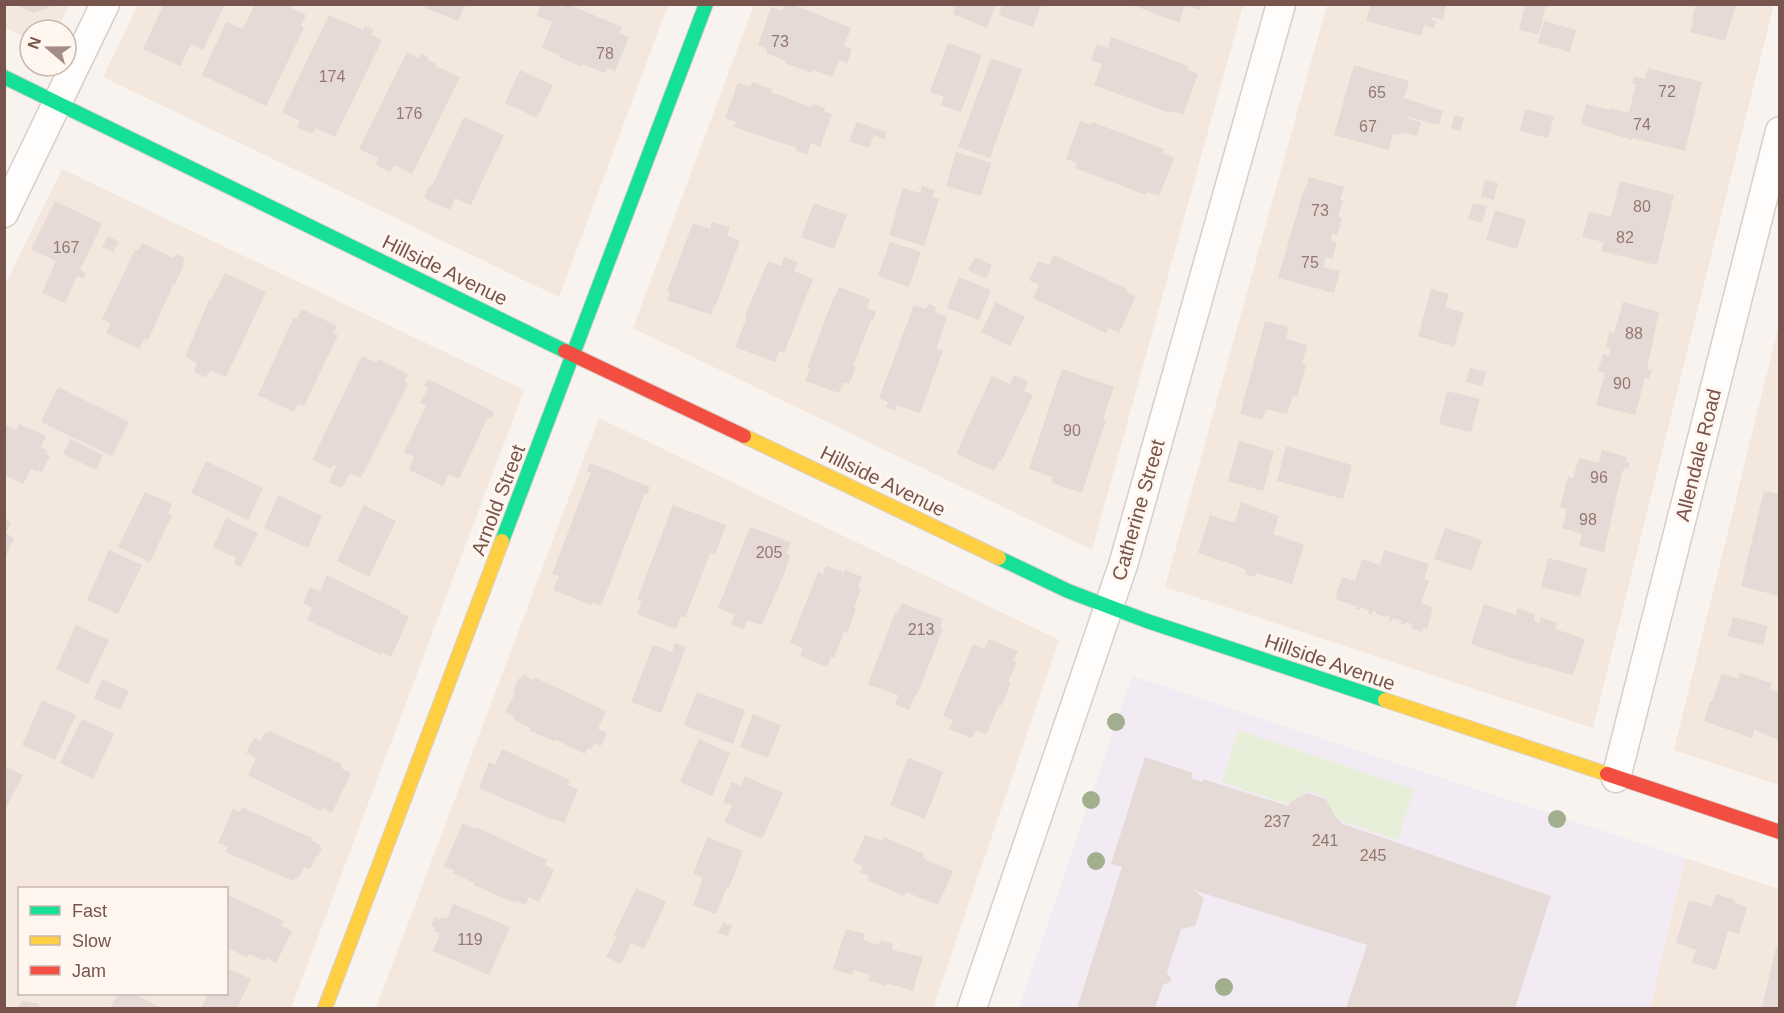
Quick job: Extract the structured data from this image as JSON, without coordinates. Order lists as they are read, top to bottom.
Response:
{
  "streets": {
    "street": [
      "Hillside Avenue",
      "Allendale Road",
      "Arnold Street",
      "Catherine Street"
    ]
  },
  "crossings": [
    ["Hillside Avenue", "Allendale Road"],
    ["Hillside Avenue", "Arnold Street"],
    ["Hillside Avenue", "Catherine Street"]
  ],
  "house_numbers": [
    "73",
    "78",
    "174",
    "72",
    "65",
    "176",
    "74",
    "67",
    "80",
    "73",
    "82",
    "167",
    "75",
    "88",
    "90",
    "90",
    "96",
    "98",
    "205",
    "213",
    "237",
    "241",
    "245",
    "119"
  ],
  "legend": ["Fast", "Slow", "Jam"],
  "north": "left"
}
